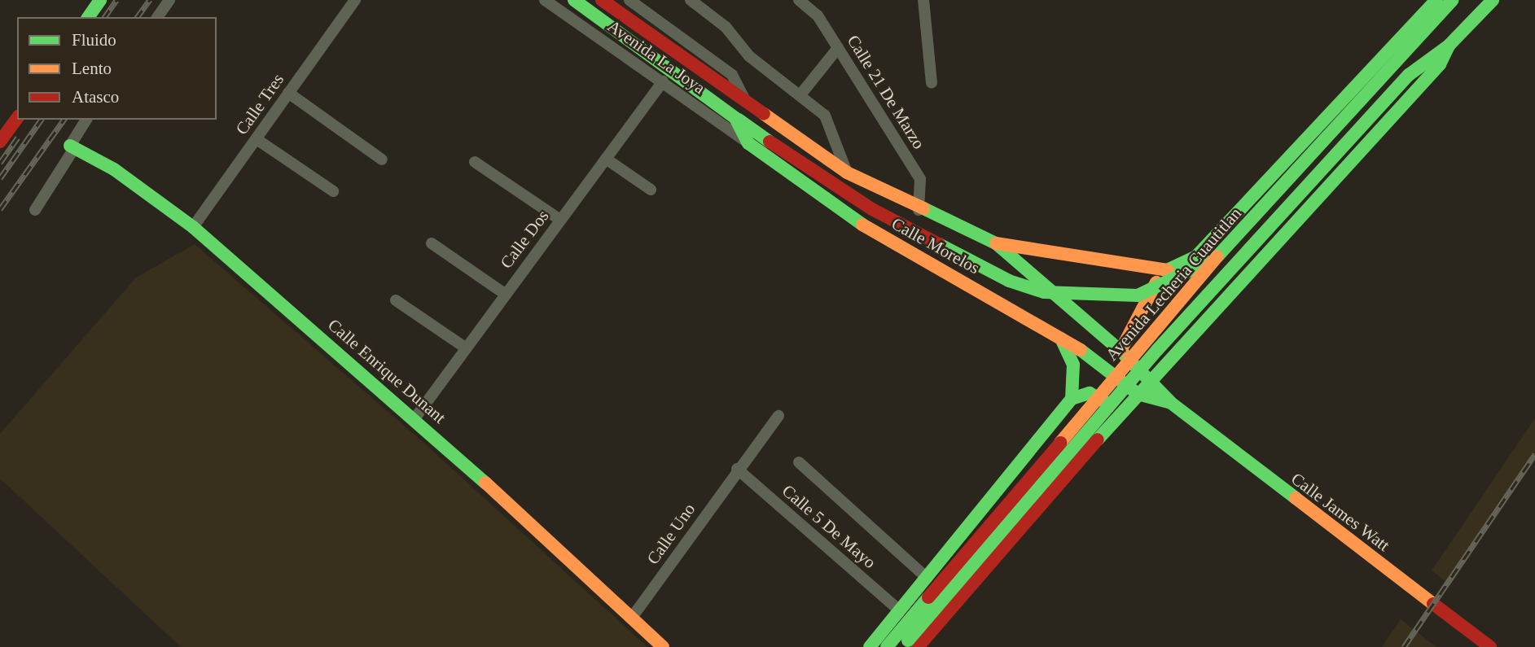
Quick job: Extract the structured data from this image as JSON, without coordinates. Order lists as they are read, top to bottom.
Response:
{
  "streets": {
    "main road": [
      "Calle Morelos",
      "Avenida Lecheria Cuautitlan",
      "Calle Enrique Dunant",
      "Calle James Watt"
    ],
    "street": [
      "Avenida La Joya",
      "Calle 21 De Marzo",
      "Calle Tres",
      "Calle Dos",
      "Calle 5 De Mayo",
      "Calle Uno"
    ]
  },
  "crossings": [
    ["Avenida La Joya", "Calle Dos"],
    ["Avenida La Joya", "Calle Morelos"],
    ["Calle 21 De Marzo", "Calle Morelos"],
    ["Calle Tres", "Calle Enrique Dunant"],
    ["Calle Dos", "Calle Enrique Dunant"],
    ["Calle Morelos", "Calle James Watt"],
    ["Calle Enrique Dunant", "Calle Uno"],
    ["Calle 5 De Mayo", "Calle Uno"]
  ],
  "legend": ["Fluido", "Lento", "Atasco"]
}
